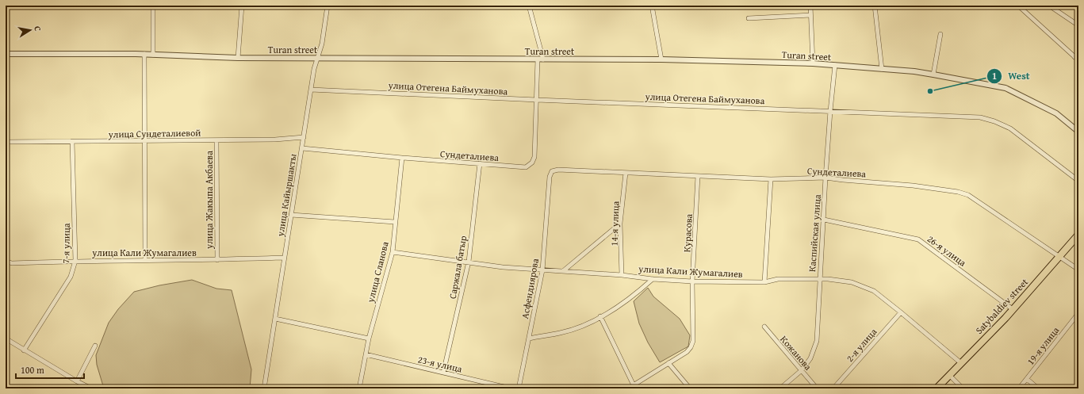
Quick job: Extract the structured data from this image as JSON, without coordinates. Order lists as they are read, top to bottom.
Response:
{
  "streets": {
    "main road": ["Satybaldiev street"],
    "street": [
      "Turan street",
      "улица Отегена Баймуханова",
      "улица Сундеталиевой",
      "Сундеталиева",
      "улица Кайыршакты",
      "улица Жакыпа Акбаева",
      "14-я улица",
      "Курасова",
      "Каспийская улица",
      "7-я улица",
      "26-я улица",
      "улица Кали Жумагалиев",
      "Саржала батыр",
      "улица Сланова",
      "Асфендиярова",
      "2-я улица",
      "19-я улица",
      "Кожанова",
      "23-я улица"
    ]
  },
  "crossings": [
    ["Turan street", "Сундеталиева"],
    ["Turan street", "улица Кайыршакты"],
    ["Turan street", "Каспийская улица"],
    ["улица Отегена Баймуханова", "Сундеталиева"],
    ["улица Отегена Баймуханова", "улица Кайыршакты"],
    ["улица Отегена Баймуханова", "Каспийская улица"],
    ["улица Сундеталиевой", "улица Кайыршакты"],
    ["улица Сундеталиевой", "улица Жакыпа Акбаева"],
    ["улица Сундеталиевой", "7-я улица"],
    ["Сундеталиева", "улица Кайыршакты"],
    ["Сундеталиева", "14-я улица"],
    ["Сундеталиева", "Курасова"],
    ["Сундеталиева", "Каспийская улица"],
    ["Сундеталиева", "Саржала батыр"],
    ["Сундеталиева", "улица Сланова"],
    ["Сундеталиева", "Асфендиярова"],
    ["Сундеталиева", "Satybaldiev street"],
    ["улица Кайыршакты", "улица Кали Жумагалиев"],
    ["улица Жакыпа Акбаева", "улица Кали Жумагалиев"],
    ["14-я улица", "улица Кали Жумагалиев"],
    ["Курасова", "улица Кали Жумагалиев"],
    ["Каспийская улица", "26-я улица"],
    ["Каспийская улица", "улица Кали Жумагалиев"],
    ["Каспийская улица", "Кожанова"],
    ["7-я улица", "улица Кали Жумагалиев"],
    ["26-я улица", "Satybaldiev street"],
    ["улица Кали Жумагалиев", "Саржала батыр"],
    ["улица Кали Жумагалиев", "улица Сланова"],
    ["улица Кали Жумагалиев", "Асфендиярова"],
    ["улица Кали Жумагалиев", "Satybaldiev street"],
    ["улица Кали Жумагалиев", "2-я улица"],
    ["Саржала батыр", "23-я улица"],
    ["улица Сланова", "23-я улица"]
  ],
  "places": ["West"],
  "scale_bar": "100 m",
  "north": "right"
}
